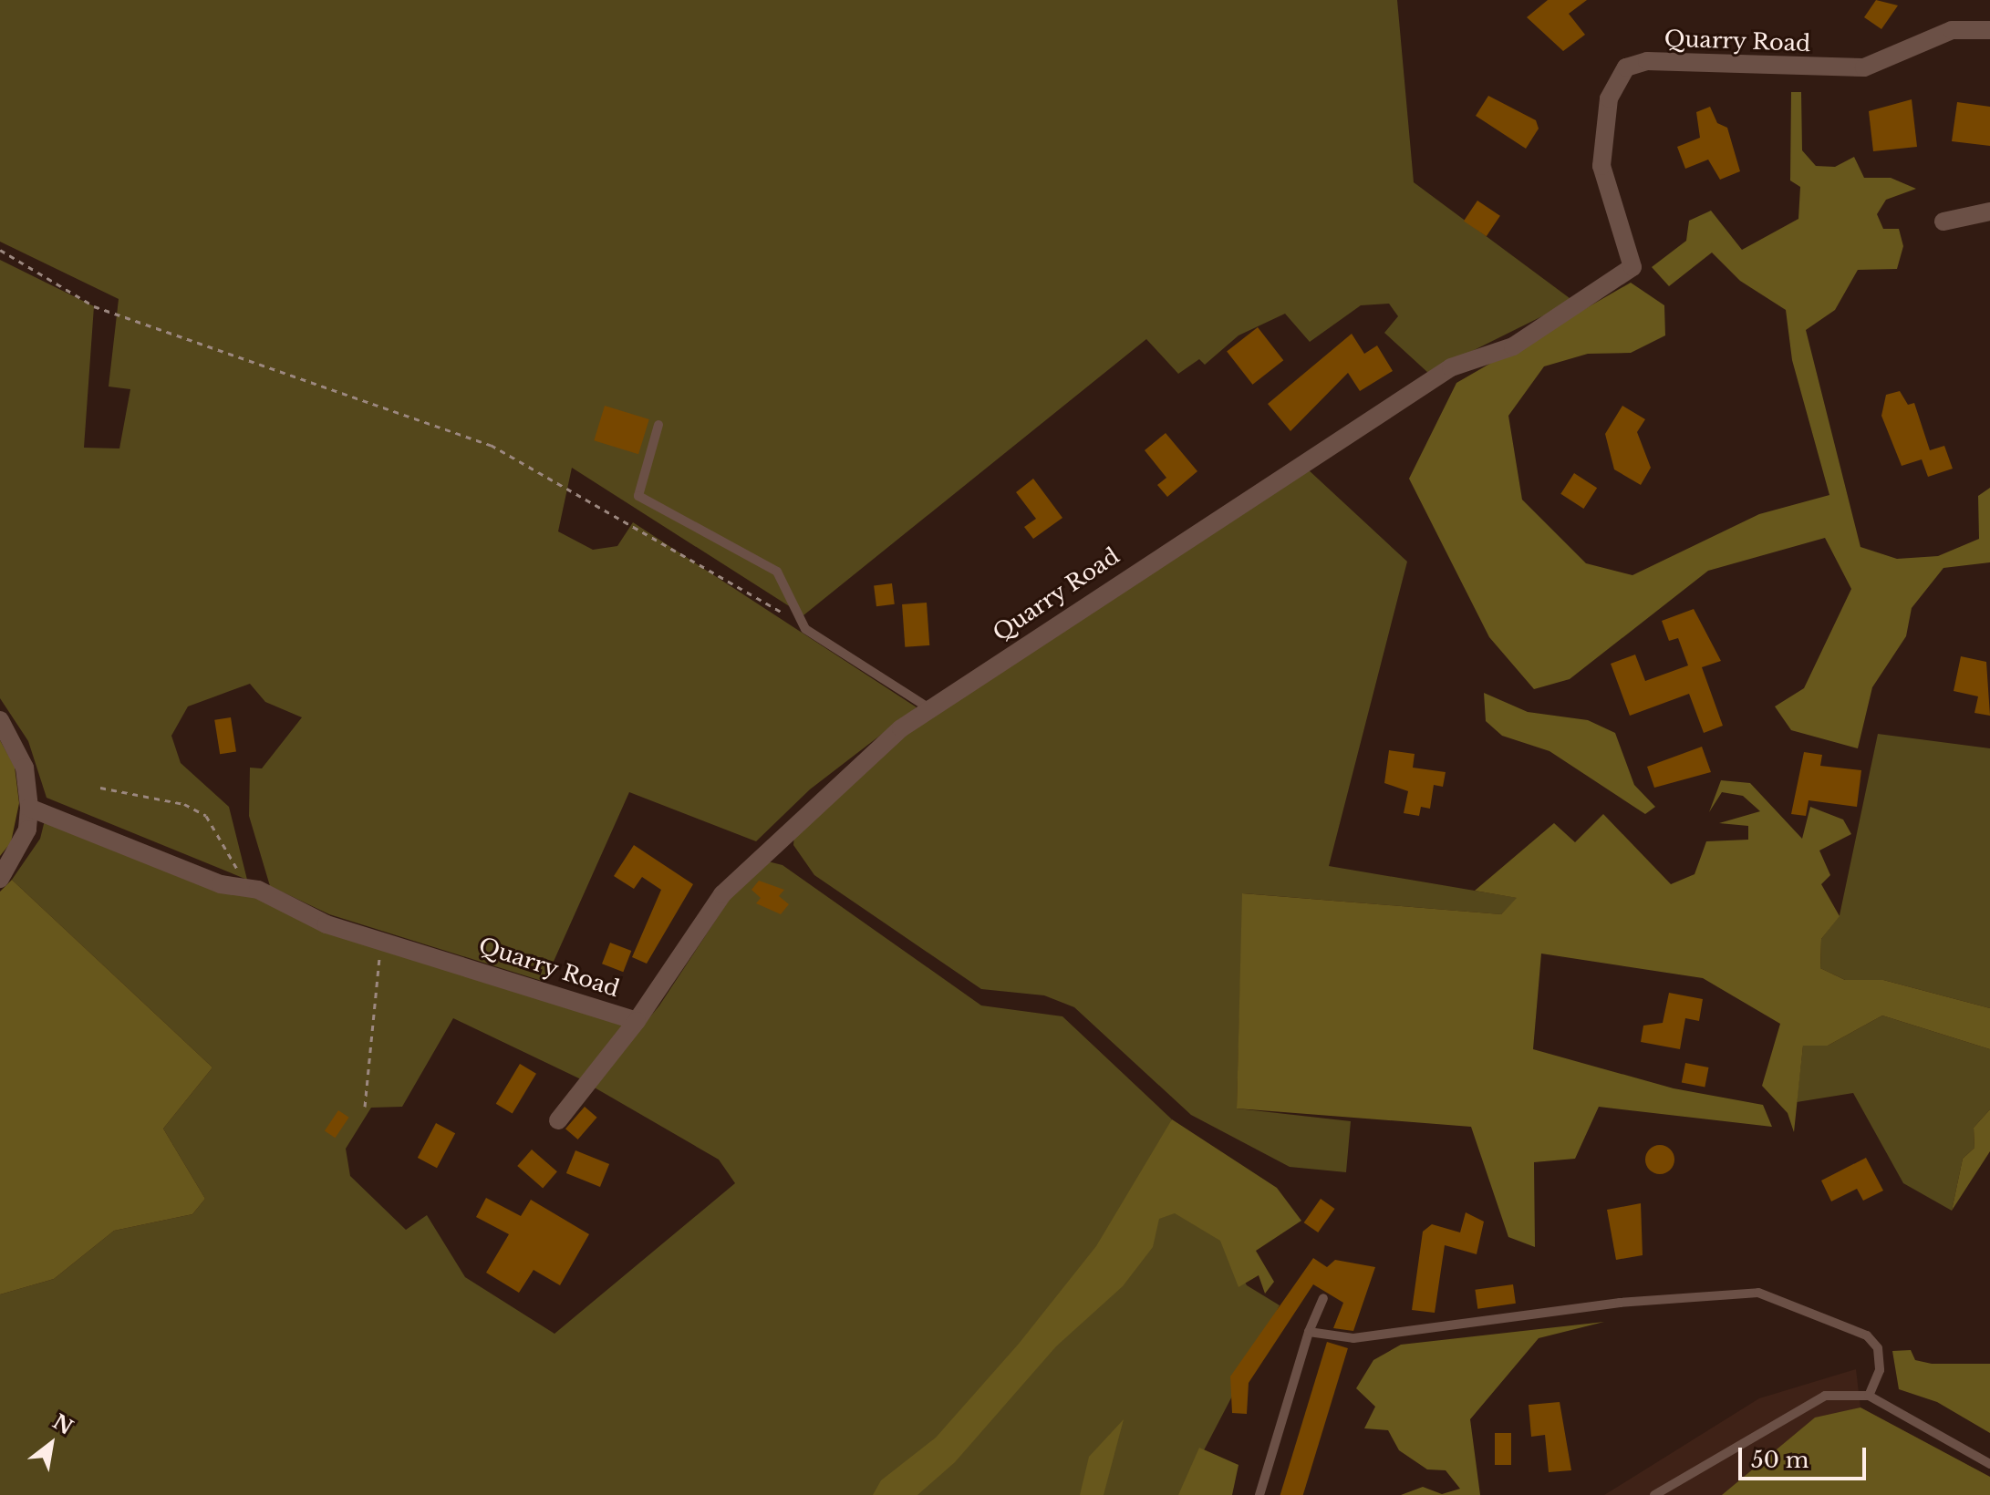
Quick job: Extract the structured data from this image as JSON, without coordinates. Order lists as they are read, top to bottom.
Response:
{
  "streets": {
    "street": ["Quarry Road"]
  },
  "scale_bar": "50 m",
  "north": "top right"
}
